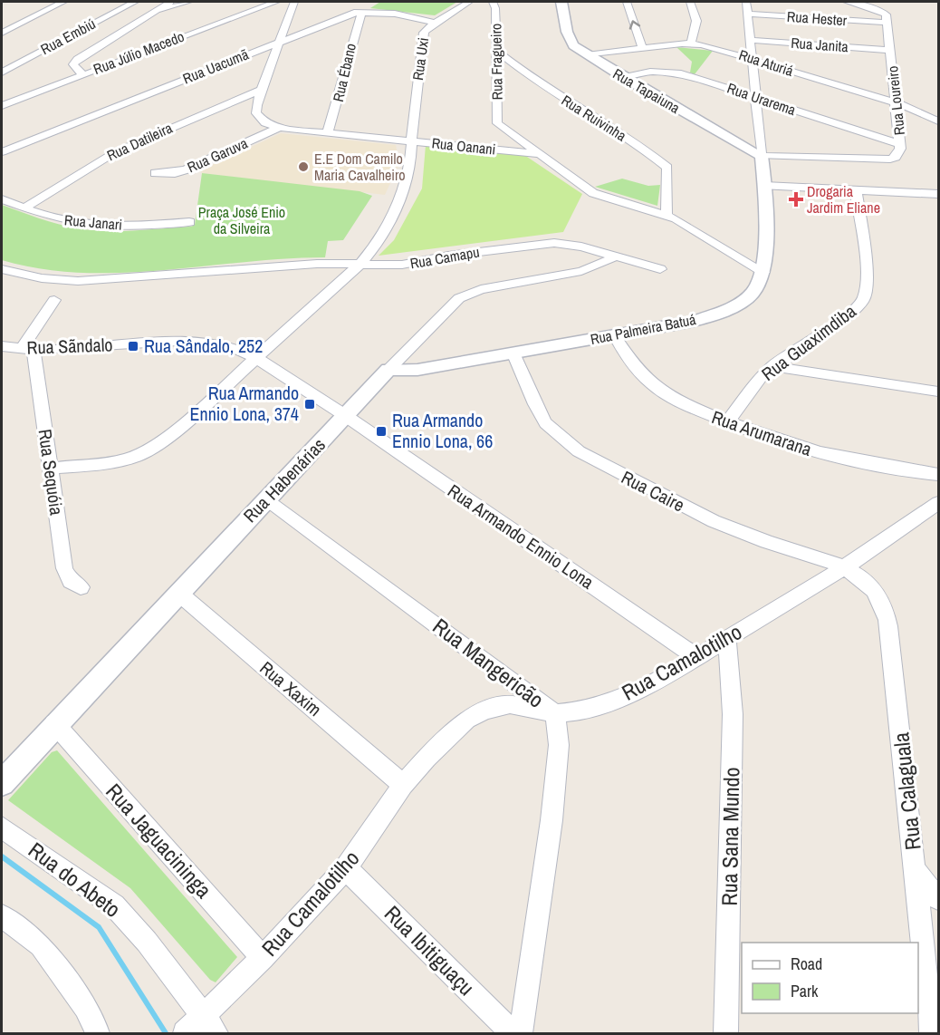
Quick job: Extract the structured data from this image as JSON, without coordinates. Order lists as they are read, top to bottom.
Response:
{
  "streets": {
    "street": [
      "Rua Hester",
      "Rua Embiú",
      "Rua Janita",
      "Rua Júlio Macedo",
      "Rua Uxi",
      "Rua Fragueiro",
      "Rua Aturiá",
      "Rua Uacumã",
      "Rua Ébano",
      "Rua Tapaiuna",
      "Rua Urarema",
      "Rua Loureiro",
      "Rua Ruivinha",
      "Rua Datileira",
      "Rua Oanani",
      "Rua Garuva",
      "Rua Janari",
      "Rua Camapu",
      "Rua Palmeira Batuá",
      "Rua Guaximdiba",
      "Rua Sãndalo",
      "Rua Arumarana",
      "Rua Sequóia",
      "Rua Habenárias",
      "Rua Caire",
      "Rua Armando Ennio Lona",
      "Rua Camalotilho",
      "Rua Mangericão",
      "Rua Xaxim",
      "Rua Calaguala",
      "Rua Sana Mundo",
      "Rua Jaguacininga",
      "Rua do Abeto",
      "Rua Ibitiguaçu"
    ]
  },
  "crossings": [
    ["Rua Hester", "Rua Loureiro"],
    ["Rua Janita", "Rua Loureiro"],
    ["Rua Uxi", "Rua Uacumã"],
    ["Rua Uxi", "Rua Oanani"],
    ["Rua Fragueiro", "Rua Ruivinha"],
    ["Rua Fragueiro", "Rua Oanani"],
    ["Rua Aturiá", "Rua Tapaiuna"],
    ["Rua Aturiá", "Rua Loureiro"],
    ["Rua Uacumã", "Rua Ébano"],
    ["Rua Uacumã", "Rua Oanani"],
    ["Rua Ébano", "Rua Oanani"],
    ["Rua Tapaiuna", "Rua Urarema"],
    ["Rua Tapaiuna", "Rua Loureiro"],
    ["Rua Urarema", "Rua Loureiro"],
    ["Rua Ruivinha", "Rua Oanani"],
    ["Rua Datileira", "Rua Oanani"],
    ["Rua Datileira", "Rua Janari"],
    ["Rua Oanani", "Rua Garuva"],
    ["Rua Oanani", "Rua Palmeira Batuá"],
    ["Rua Camapu", "Rua Habenárias"],
    ["Rua Palmeira Batuá", "Rua Arumarana"],
    ["Rua Palmeira Batuá", "Rua Habenárias"],
    ["Rua Palmeira Batuá", "Rua Caire"],
    ["Rua Guaximdiba", "Rua Arumarana"],
    ["Rua Sãndalo", "Rua Sequóia"],
    ["Rua Sãndalo", "Rua Habenárias"],
    ["Rua Sãndalo", "Rua Armando Ennio Lona"],
    ["Rua Habenárias", "Rua Armando Ennio Lona"],
    ["Rua Habenárias", "Rua Mangericão"],
    ["Rua Habenárias", "Rua Xaxim"],
    ["Rua Habenárias", "Rua Jaguacininga"],
    ["Rua Caire", "Rua Camalotilho"],
    ["Rua Caire", "Rua Calaguala"],
    ["Rua Armando Ennio Lona", "Rua Camalotilho"],
    ["Rua Camalotilho", "Rua Mangericão"],
    ["Rua Camalotilho", "Rua Xaxim"],
    ["Rua Camalotilho", "Rua Calaguala"],
    ["Rua Camalotilho", "Rua Sana Mundo"],
    ["Rua Camalotilho", "Rua Jaguacininga"],
    ["Rua Camalotilho", "Rua do Abeto"],
    ["Rua Camalotilho", "Rua Ibitiguaçu"]
  ],
  "parks": ["Praça José Enio da Silveira"],
  "places": {
    "other": ["E.E Dom Camilo Maria Cavalheiro"],
    "health": ["Drogaria Jardim Eliane"],
    "transit": ["Rua Sândalo, 252", "Rua Armando Ennio Lona, 374", "Rua Armando Ennio Lona, 66"]
  },
  "legend": ["Road", "Park"]
}
